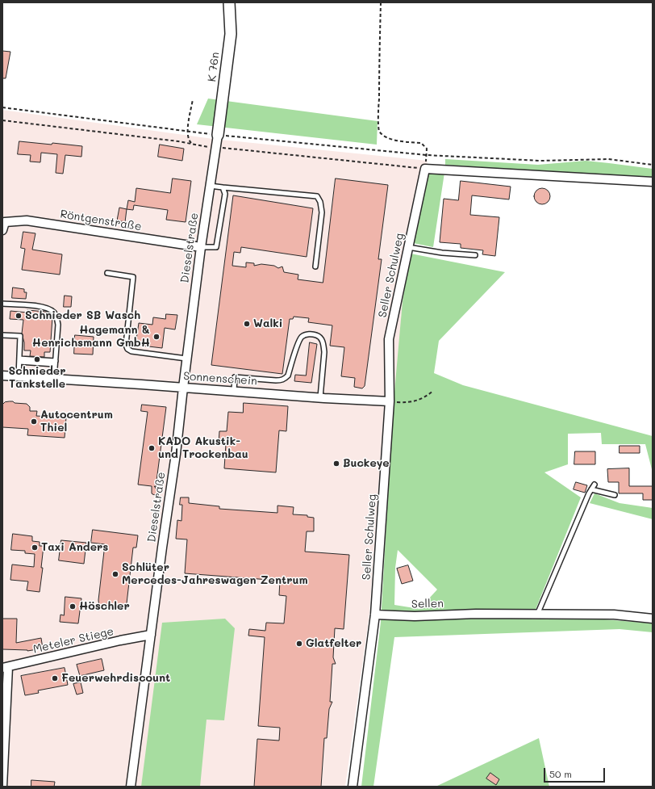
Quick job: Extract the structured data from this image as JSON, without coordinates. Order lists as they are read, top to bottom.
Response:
{
  "streets": {
    "street": [
      "K 76n",
      "Röntgenstraße",
      "Dieselstraße",
      "Seller Schulweg",
      "Sonnenschein",
      "Sellen",
      "Meteler Stiege"
    ]
  },
  "crossings": [
    ["K 76n", "Dieselstraße"],
    ["Röntgenstraße", "Dieselstraße"],
    ["Dieselstraße", "Sonnenschein"],
    ["Dieselstraße", "Meteler Stiege"],
    ["Seller Schulweg", "Sonnenschein"],
    ["Seller Schulweg", "Sellen"]
  ],
  "places": [
    "Schnieder SB Wasch",
    "Walki",
    "Hagemann & Henrichsmann GmbH",
    "Schnieder Tankstelle",
    "Autocentrum Thiel",
    "KADO Akustik- und Trockenbau",
    "Buckeye",
    "Taxi Anders",
    "Schlüter Mercedes-Jahreswagen Zentrum",
    "Höschler",
    "Glatfelter",
    "Feuerwehrdiscount"
  ],
  "scale_bar": "50 m"
}
